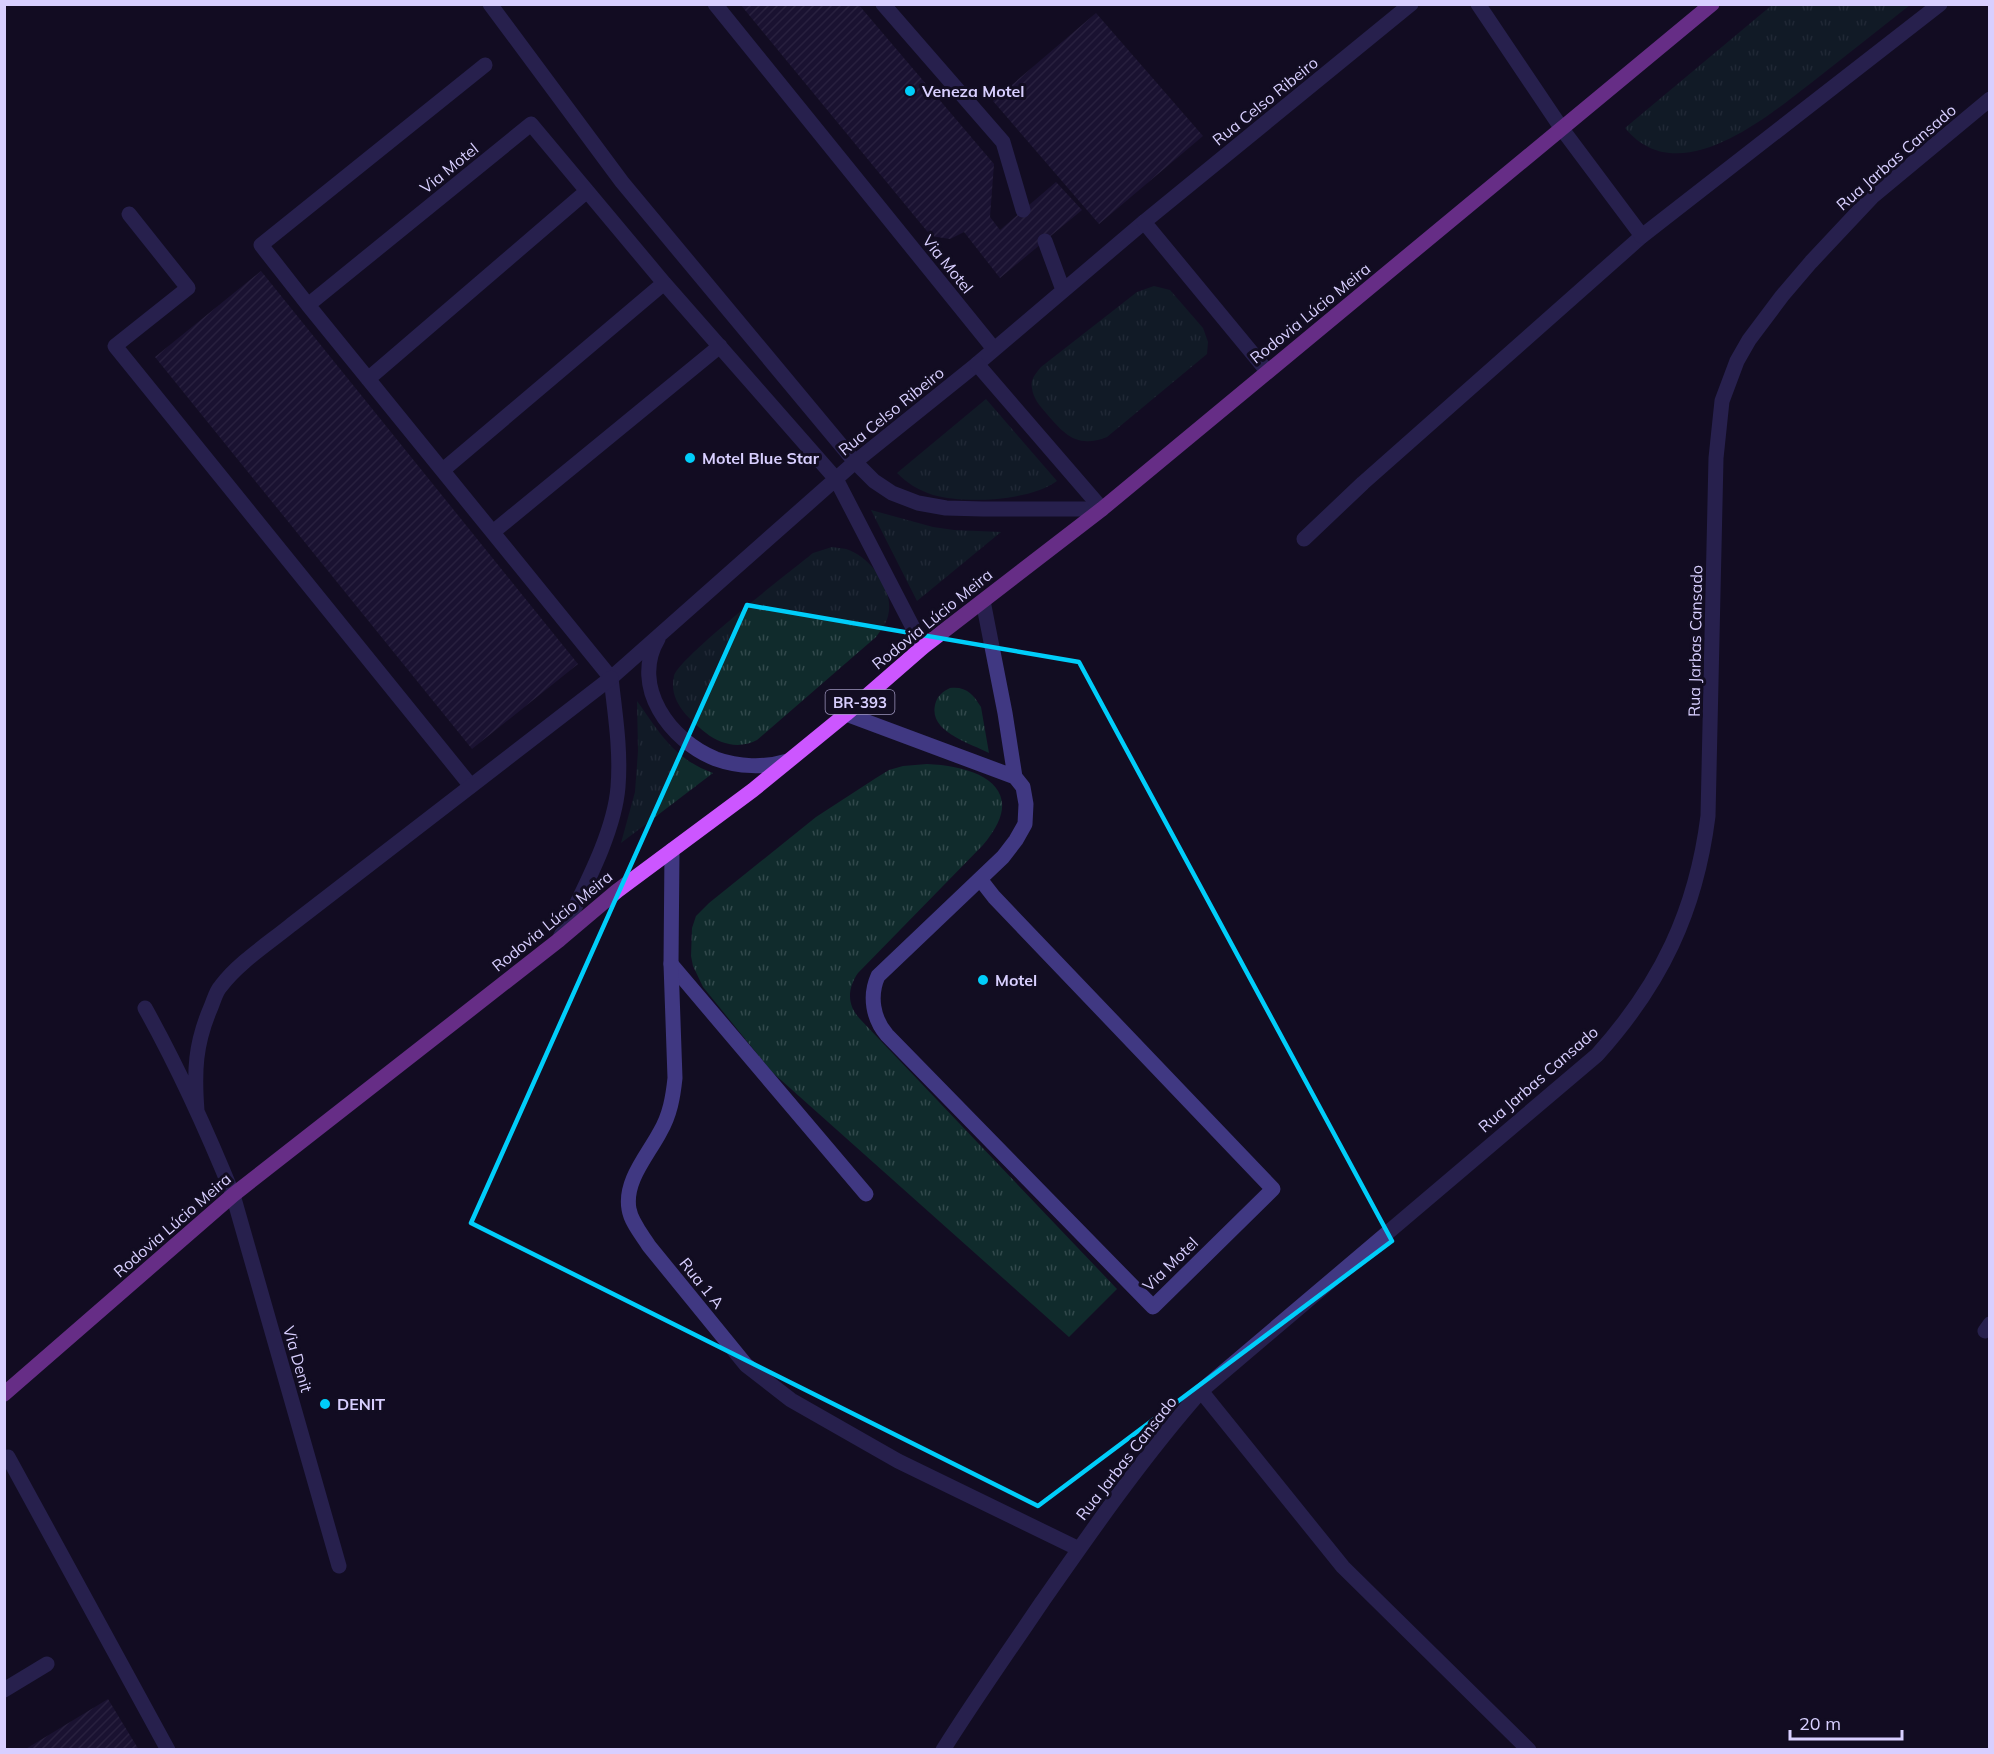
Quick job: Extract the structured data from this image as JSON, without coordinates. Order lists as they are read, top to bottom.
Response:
{
  "streets": {
    "main road": ["Rodovia Lúcio Meira", "BR-393"],
    "street": [
      "Rua Celso Ribeiro",
      "Rua Jarbas Cansado",
      "Via Motel",
      "Rua 1 A",
      "Via Denit"
    ]
  },
  "crossings": [
    ["Rua Celso Ribeiro", "Via Motel"],
    ["Rua Jarbas Cansado", "Rua 1 A"],
    ["Via Motel", "Rodovia Lúcio Meira"],
    ["Rodovia Lúcio Meira", "Rua 1 A"],
    ["Rodovia Lúcio Meira", "Via Denit"]
  ],
  "places": [
    "Veneza Motel",
    "Motel Blue Star",
    "Motel",
    "DENIT"
  ],
  "scale_bar": "20 m"
}
